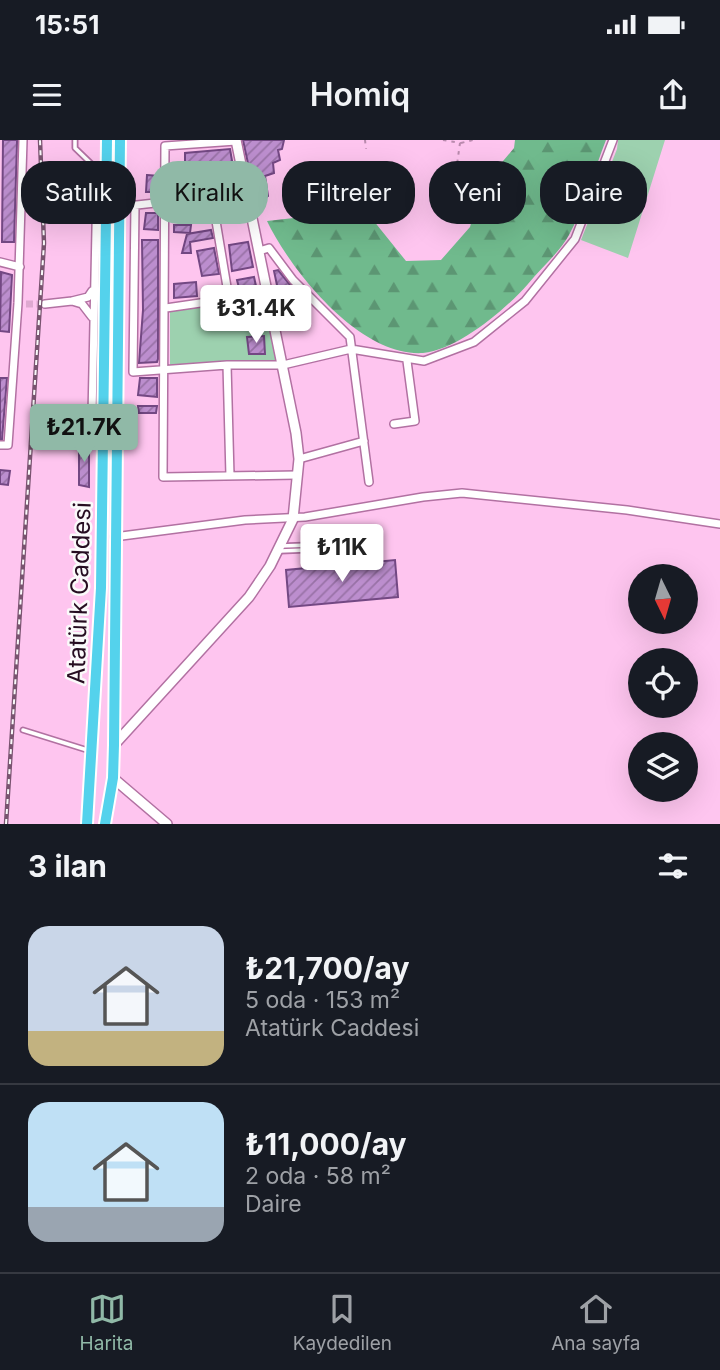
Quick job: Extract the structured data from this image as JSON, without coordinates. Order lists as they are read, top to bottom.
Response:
{
  "streets": {
    "highway": ["Atatürk Caddesi"]
  },
  "north": "bottom",
  "page": {
    "status": "15:51",
    "header": "Homiq",
    "chip": [
      "Satılık",
      "Kiralık",
      "Filtreler",
      "Yeni",
      "Daire"
    ],
    "price": ["₺31.4K", "₺21.7K", "₺11K"],
    "heading": "3 ilan",
    "list": [
      {
        "name": "₺21,700/ay",
        "note": "5 oda · 153 m² · Atatürk Caddesi"
      },
      {
        "name": "₺11,000/ay",
        "note": "2 oda · 58 m² · Daire"
      }
    ],
    "tabs": ["Harita", "Kaydedilen", "Ana sayfa"]
  }
}
